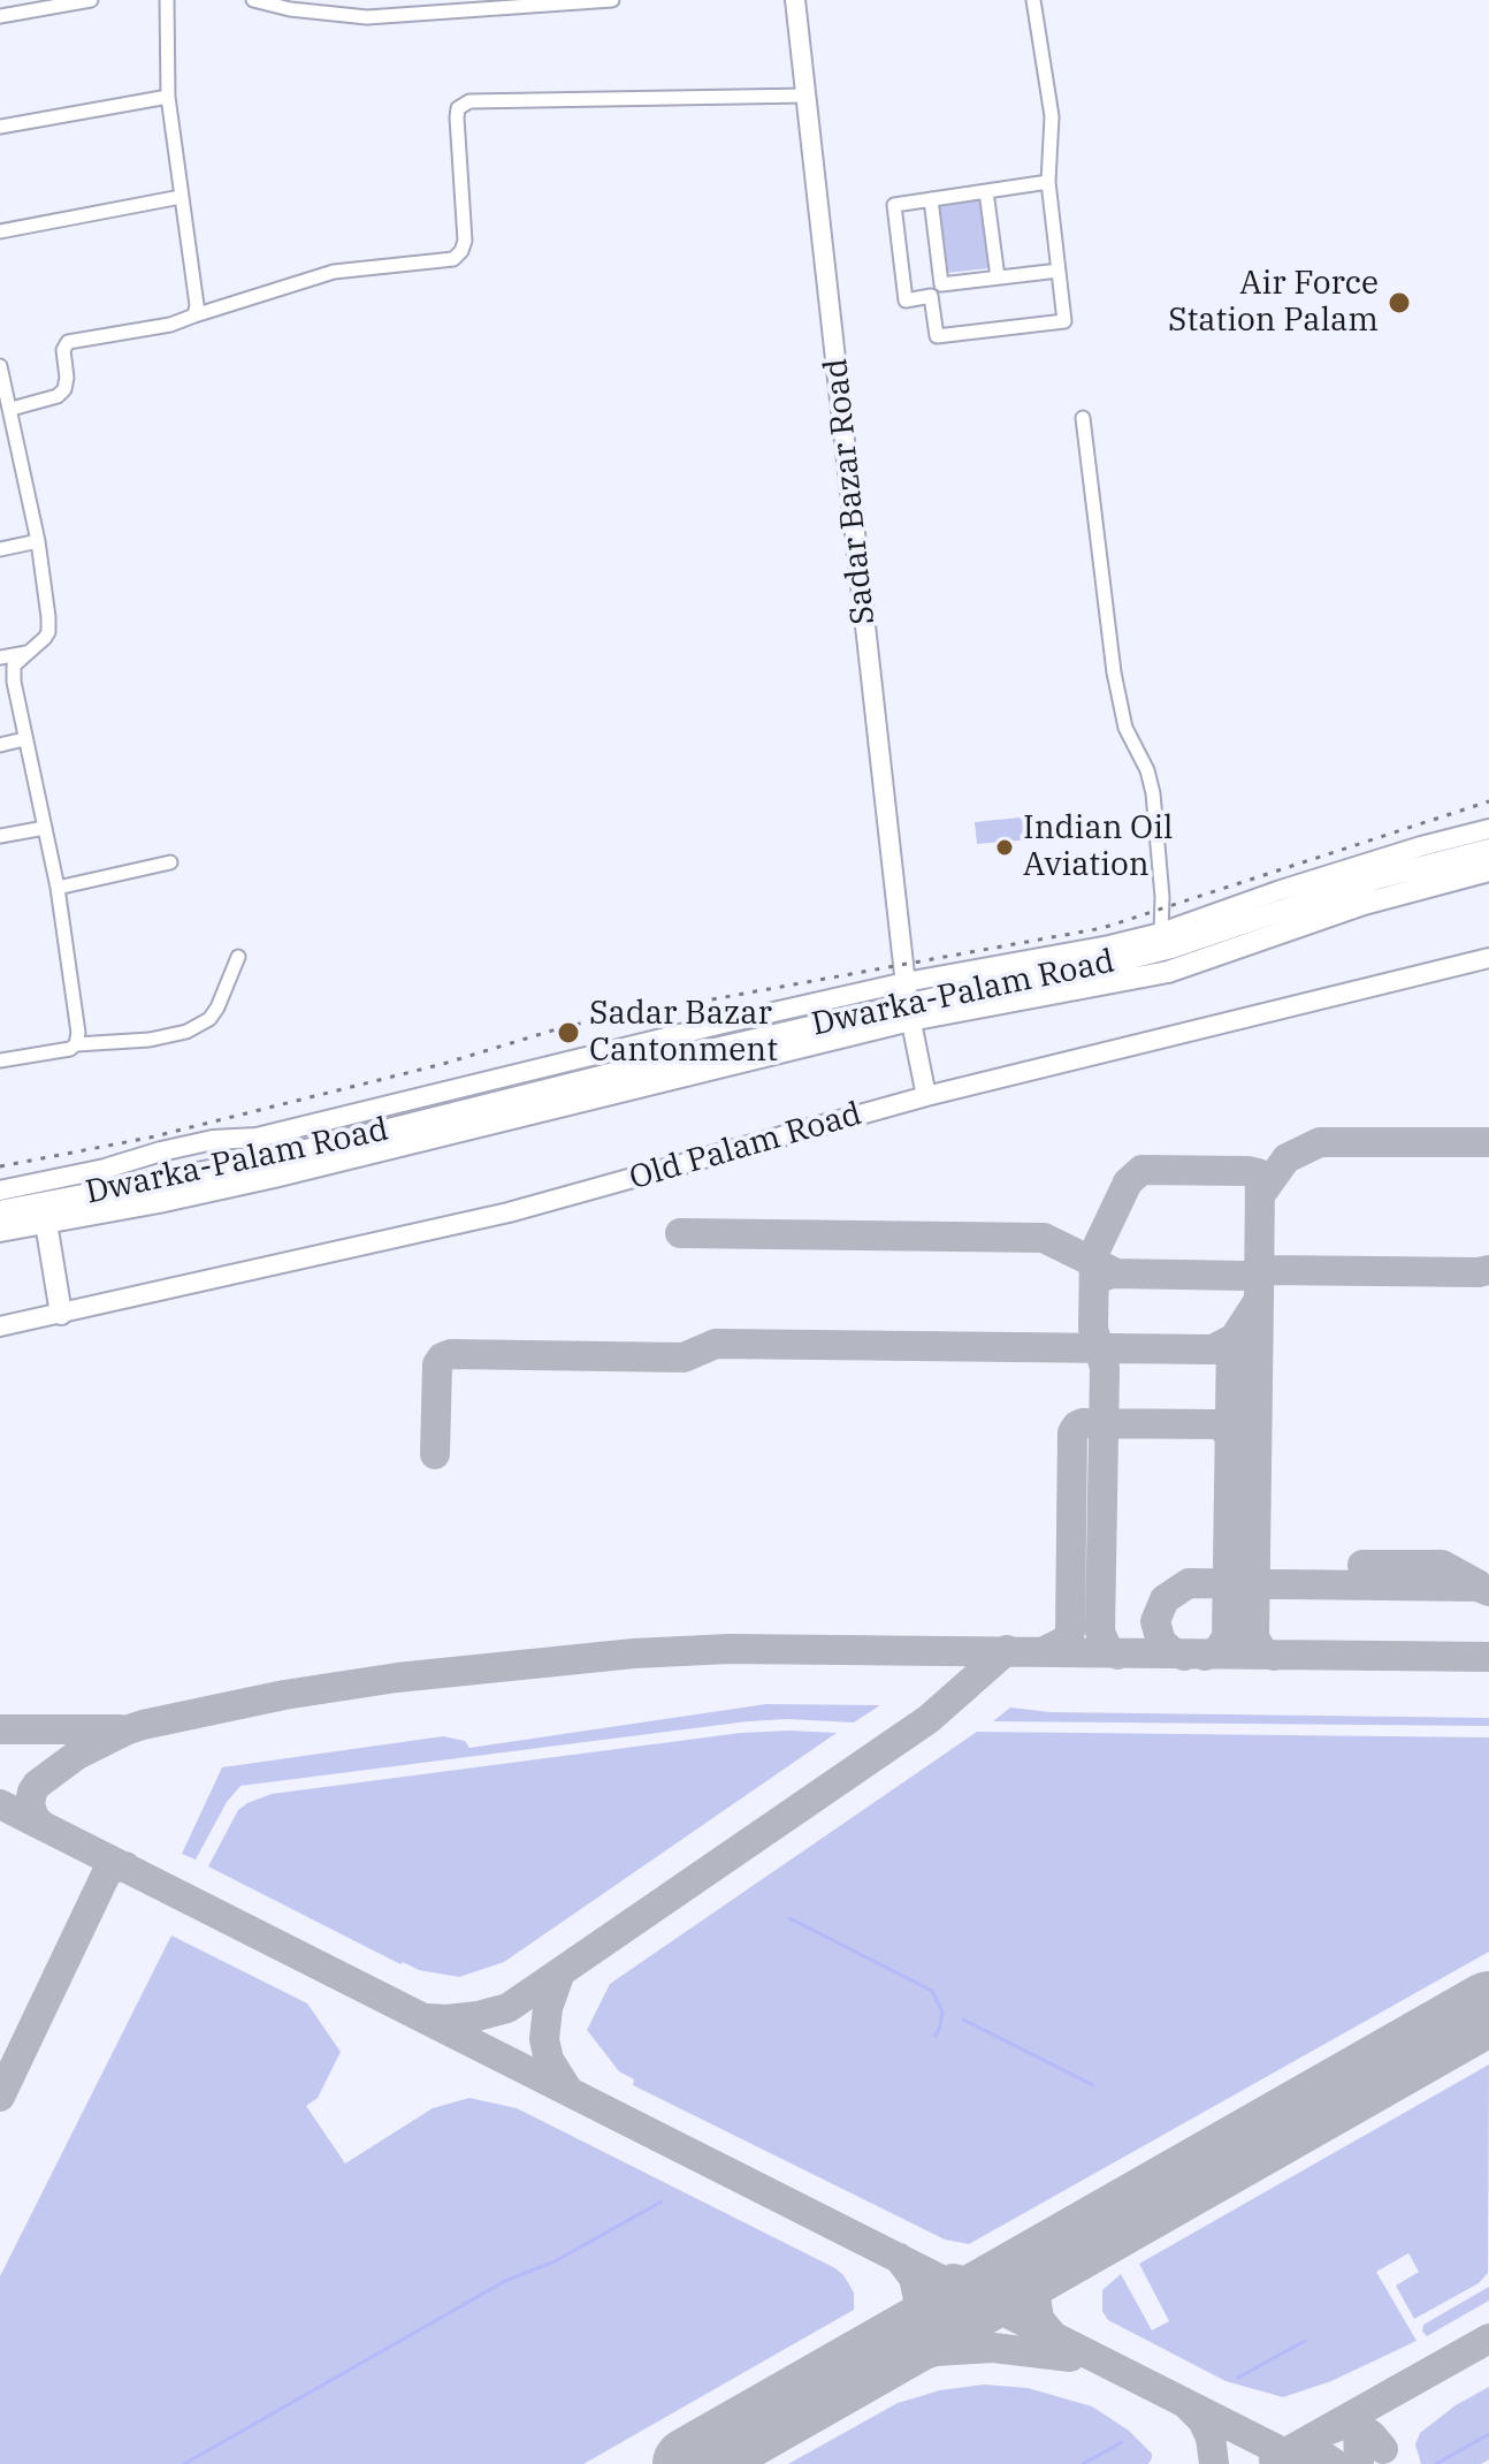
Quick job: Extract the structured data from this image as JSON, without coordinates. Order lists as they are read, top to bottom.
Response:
{
  "streets": {
    "main road": ["Dwarka-Palam Road"],
    "street": ["Sadar Bazar Road", "Old Palam Road"]
  },
  "crossings": [
    ["Sadar Bazar Road", "Dwarka-Palam Road"],
    ["Sadar Bazar Road", "Old Palam Road"]
  ],
  "places": ["Air Force Station Palam", "Indian Oil Aviation", "Sadar Bazar Cantonment"]
}
